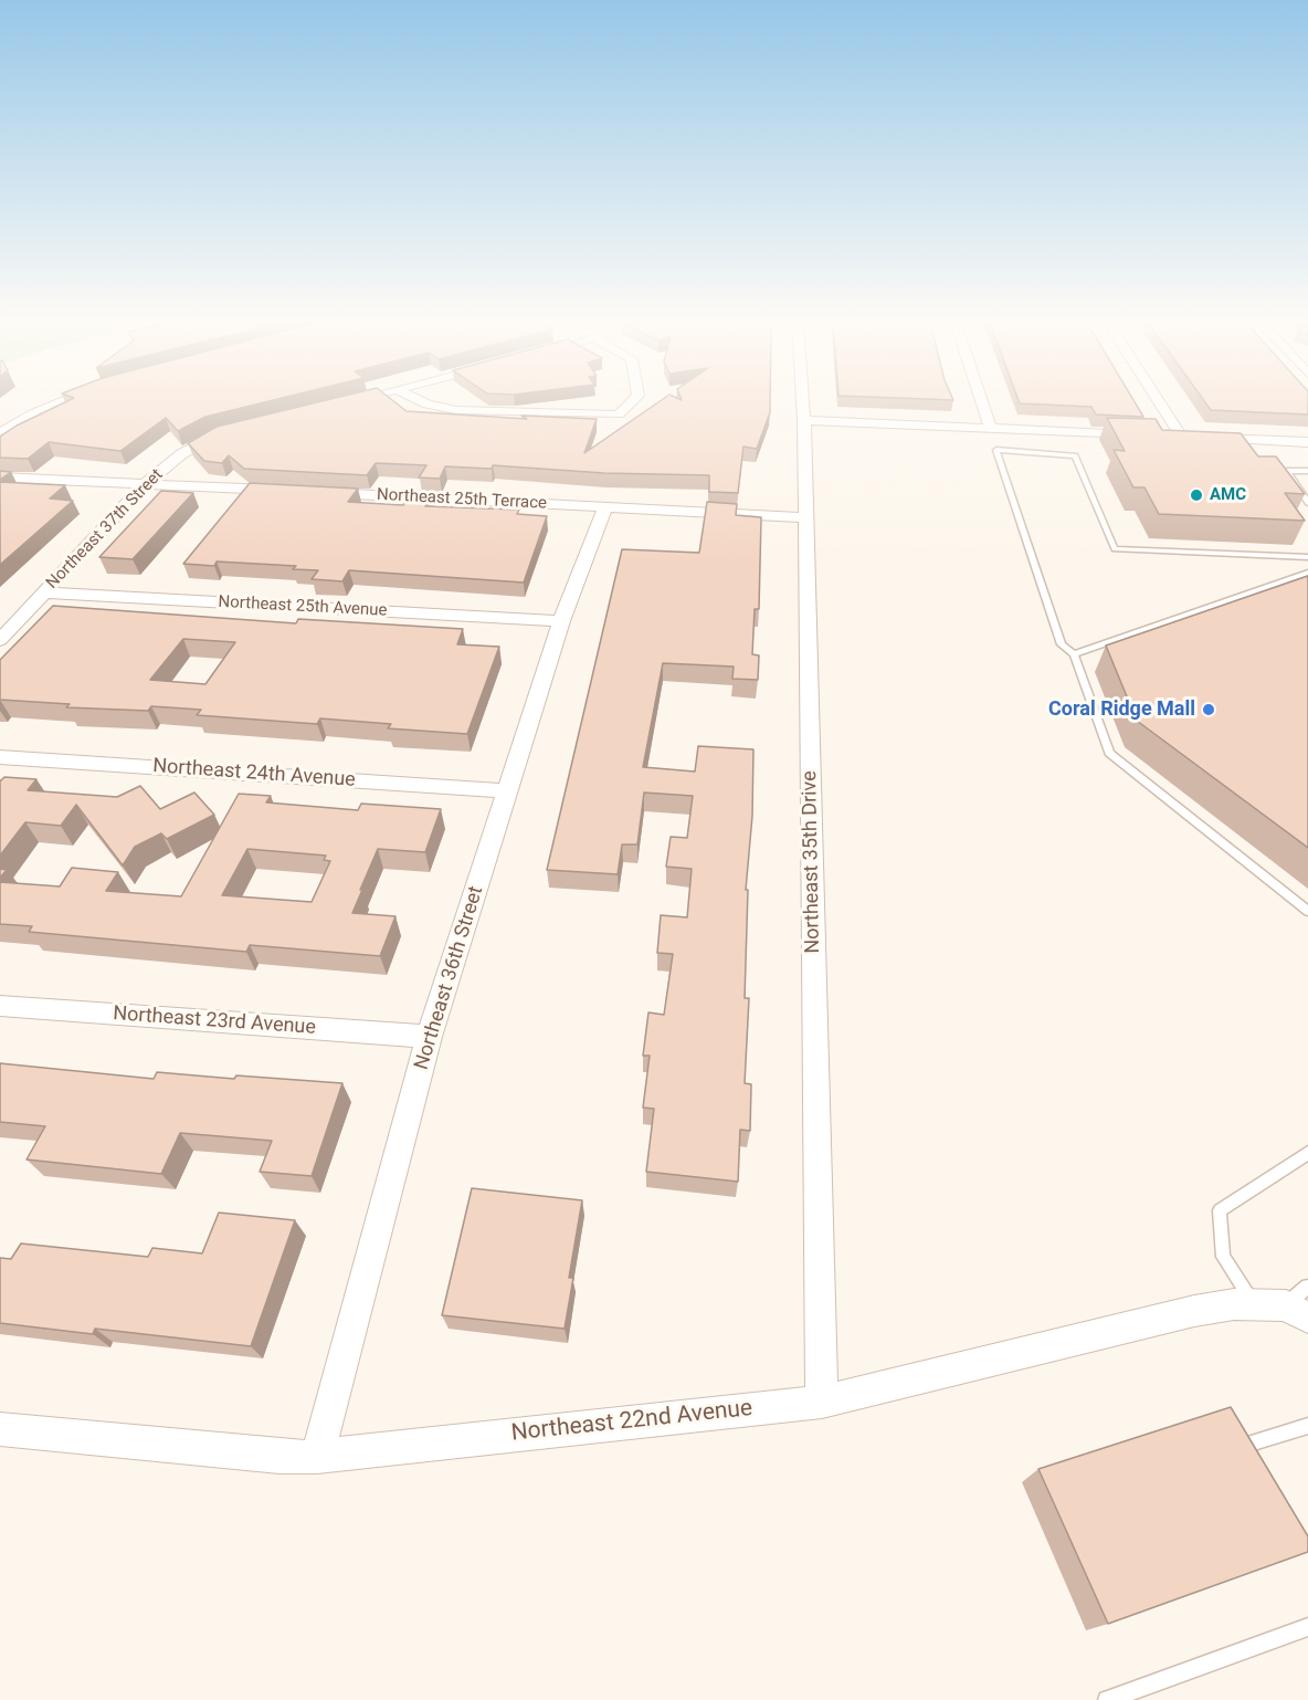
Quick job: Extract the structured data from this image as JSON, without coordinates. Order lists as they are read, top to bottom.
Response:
{
  "streets": {
    "street": [
      "Northeast 25th Terrace",
      "Northeast 37th Street",
      "Northeast 25th Avenue",
      "Northeast 24th Avenue",
      "Northeast 35th Drive",
      "Northeast 36th Street",
      "Northeast 23rd Avenue",
      "Northeast 22nd Avenue"
    ]
  },
  "crossings": [
    ["Northeast 25th Terrace", "Northeast 35th Drive"],
    ["Northeast 25th Terrace", "Northeast 36th Street"],
    ["Northeast 37th Street", "Northeast 25th Avenue"],
    ["Northeast 25th Avenue", "Northeast 36th Street"],
    ["Northeast 24th Avenue", "Northeast 36th Street"],
    ["Northeast 35th Drive", "Northeast 22nd Avenue"],
    ["Northeast 36th Street", "Northeast 23rd Avenue"],
    ["Northeast 36th Street", "Northeast 22nd Avenue"]
  ],
  "places": ["AMC", "Coral Ridge Mall"]
}
